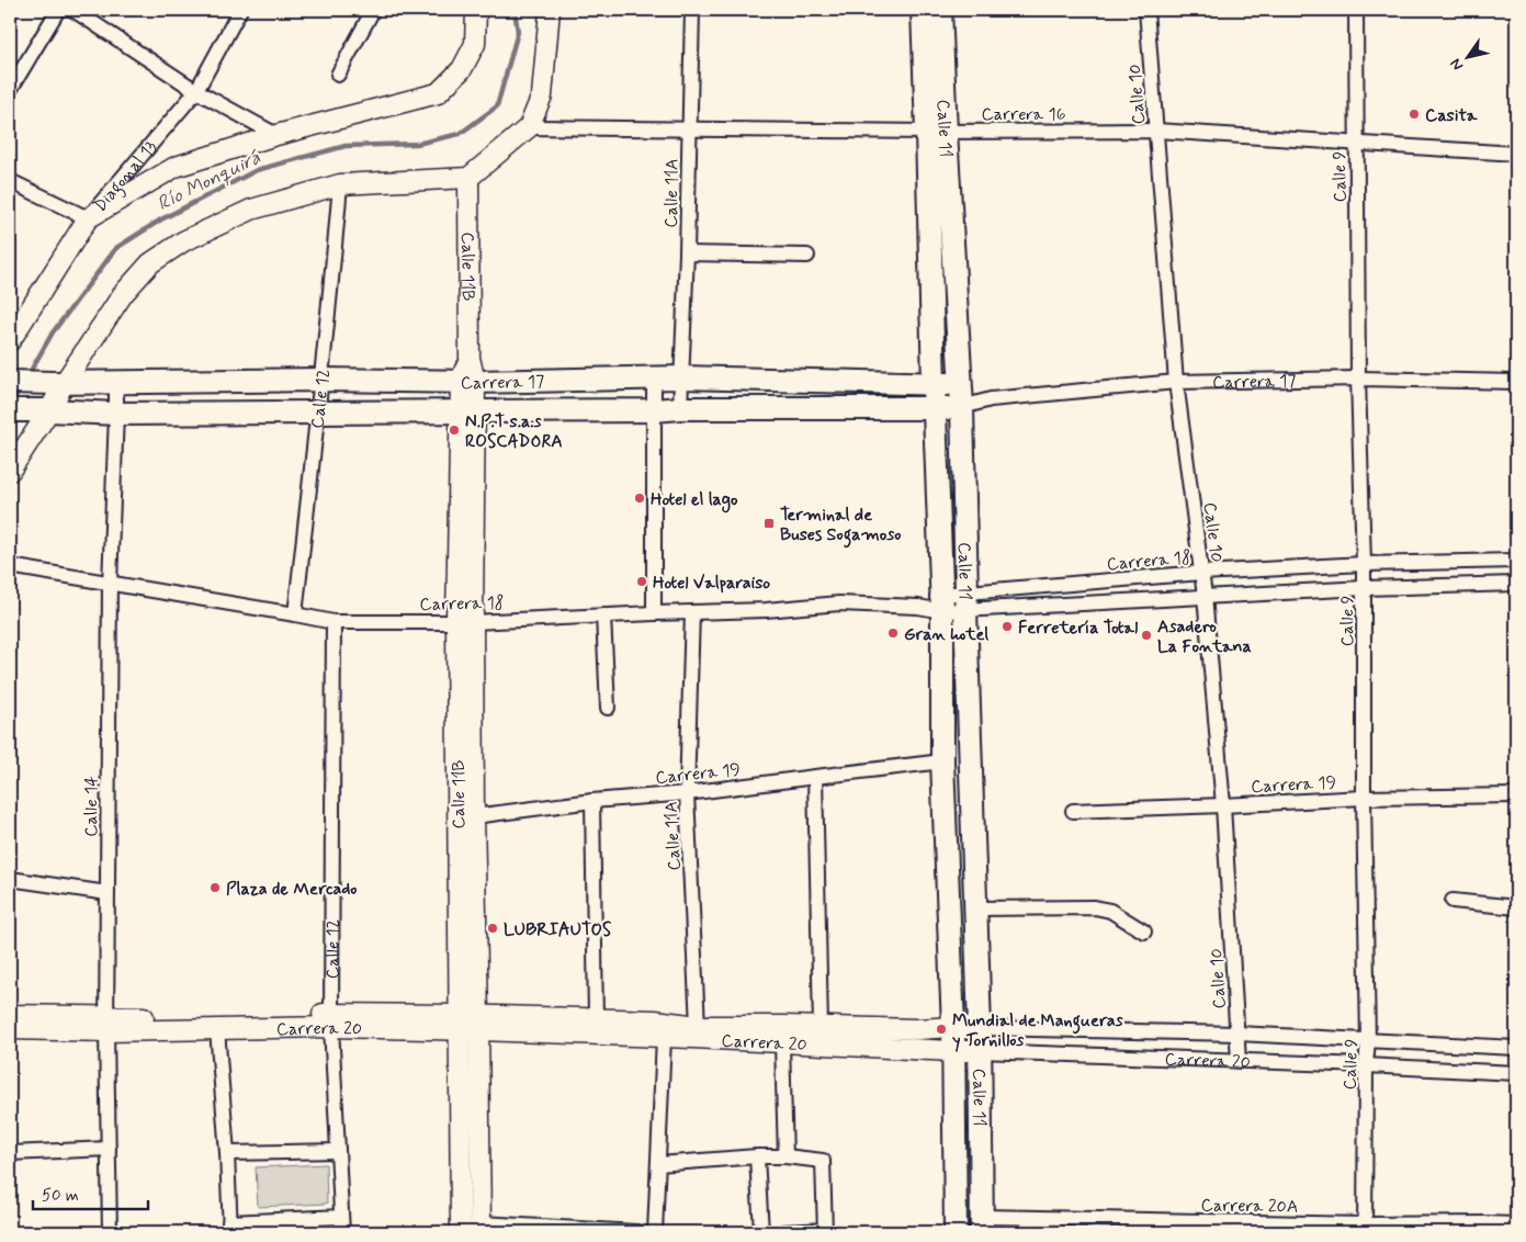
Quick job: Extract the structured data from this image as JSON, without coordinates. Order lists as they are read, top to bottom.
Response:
{
  "streets": {
    "main road": ["Calle 11", "Carrera 17"],
    "street": [
      "Calle 10",
      "Carrera 16",
      "Diagonal 13",
      "Calle 9",
      "Calle 11A",
      "Calle 11B",
      "Calle 12",
      "Carrera 18",
      "Carrera 19",
      "Calle 14",
      "Carrera 20",
      "Carrera 20A"
    ]
  },
  "crossings": [
    ["Calle 10", "Carrera 16"],
    ["Calle 10", "Carrera 17"],
    ["Calle 10", "Carrera 18"],
    ["Calle 10", "Carrera 19"],
    ["Calle 10", "Carrera 20"],
    ["Carrera 16", "Calle 11"],
    ["Carrera 16", "Calle 9"],
    ["Carrera 16", "Calle 11A"],
    ["Calle 11", "Carrera 17"],
    ["Calle 11", "Carrera 18"],
    ["Calle 11", "Carrera 19"],
    ["Calle 11", "Carrera 20"],
    ["Calle 11", "Carrera 20A"],
    ["Calle 9", "Carrera 17"],
    ["Calle 9", "Carrera 18"],
    ["Calle 9", "Carrera 19"],
    ["Calle 9", "Carrera 20"],
    ["Calle 9", "Carrera 20A"],
    ["Calle 11A", "Carrera 17"],
    ["Calle 11A", "Carrera 18"],
    ["Calle 11A", "Carrera 19"],
    ["Calle 11A", "Carrera 20"],
    ["Calle 11B", "Carrera 17"],
    ["Calle 11B", "Carrera 18"],
    ["Calle 11B", "Carrera 19"],
    ["Calle 11B", "Carrera 20"],
    ["Carrera 17", "Calle 12"],
    ["Carrera 17", "Calle 14"],
    ["Calle 12", "Carrera 18"],
    ["Calle 12", "Carrera 20"],
    ["Carrera 18", "Calle 14"],
    ["Calle 14", "Carrera 20"]
  ],
  "water": ["Río Monquirá"],
  "places": {
    "other": [
      "Casita",
      "N.P.T s.a.s ROSCADORA",
      "Hotel el lago",
      "Hotel Valparaiso",
      "Ferretería Total",
      "Gran hotel",
      "Asadero La Fontana",
      "Plaza de Mercado",
      "LUBRIAUTOS",
      "Mundial de Mangueras y Tornillos"
    ],
    "transit": ["Terminal de Buses Sogamoso"]
  },
  "scale_bar": "50 m",
  "north": "bottom left"
}
